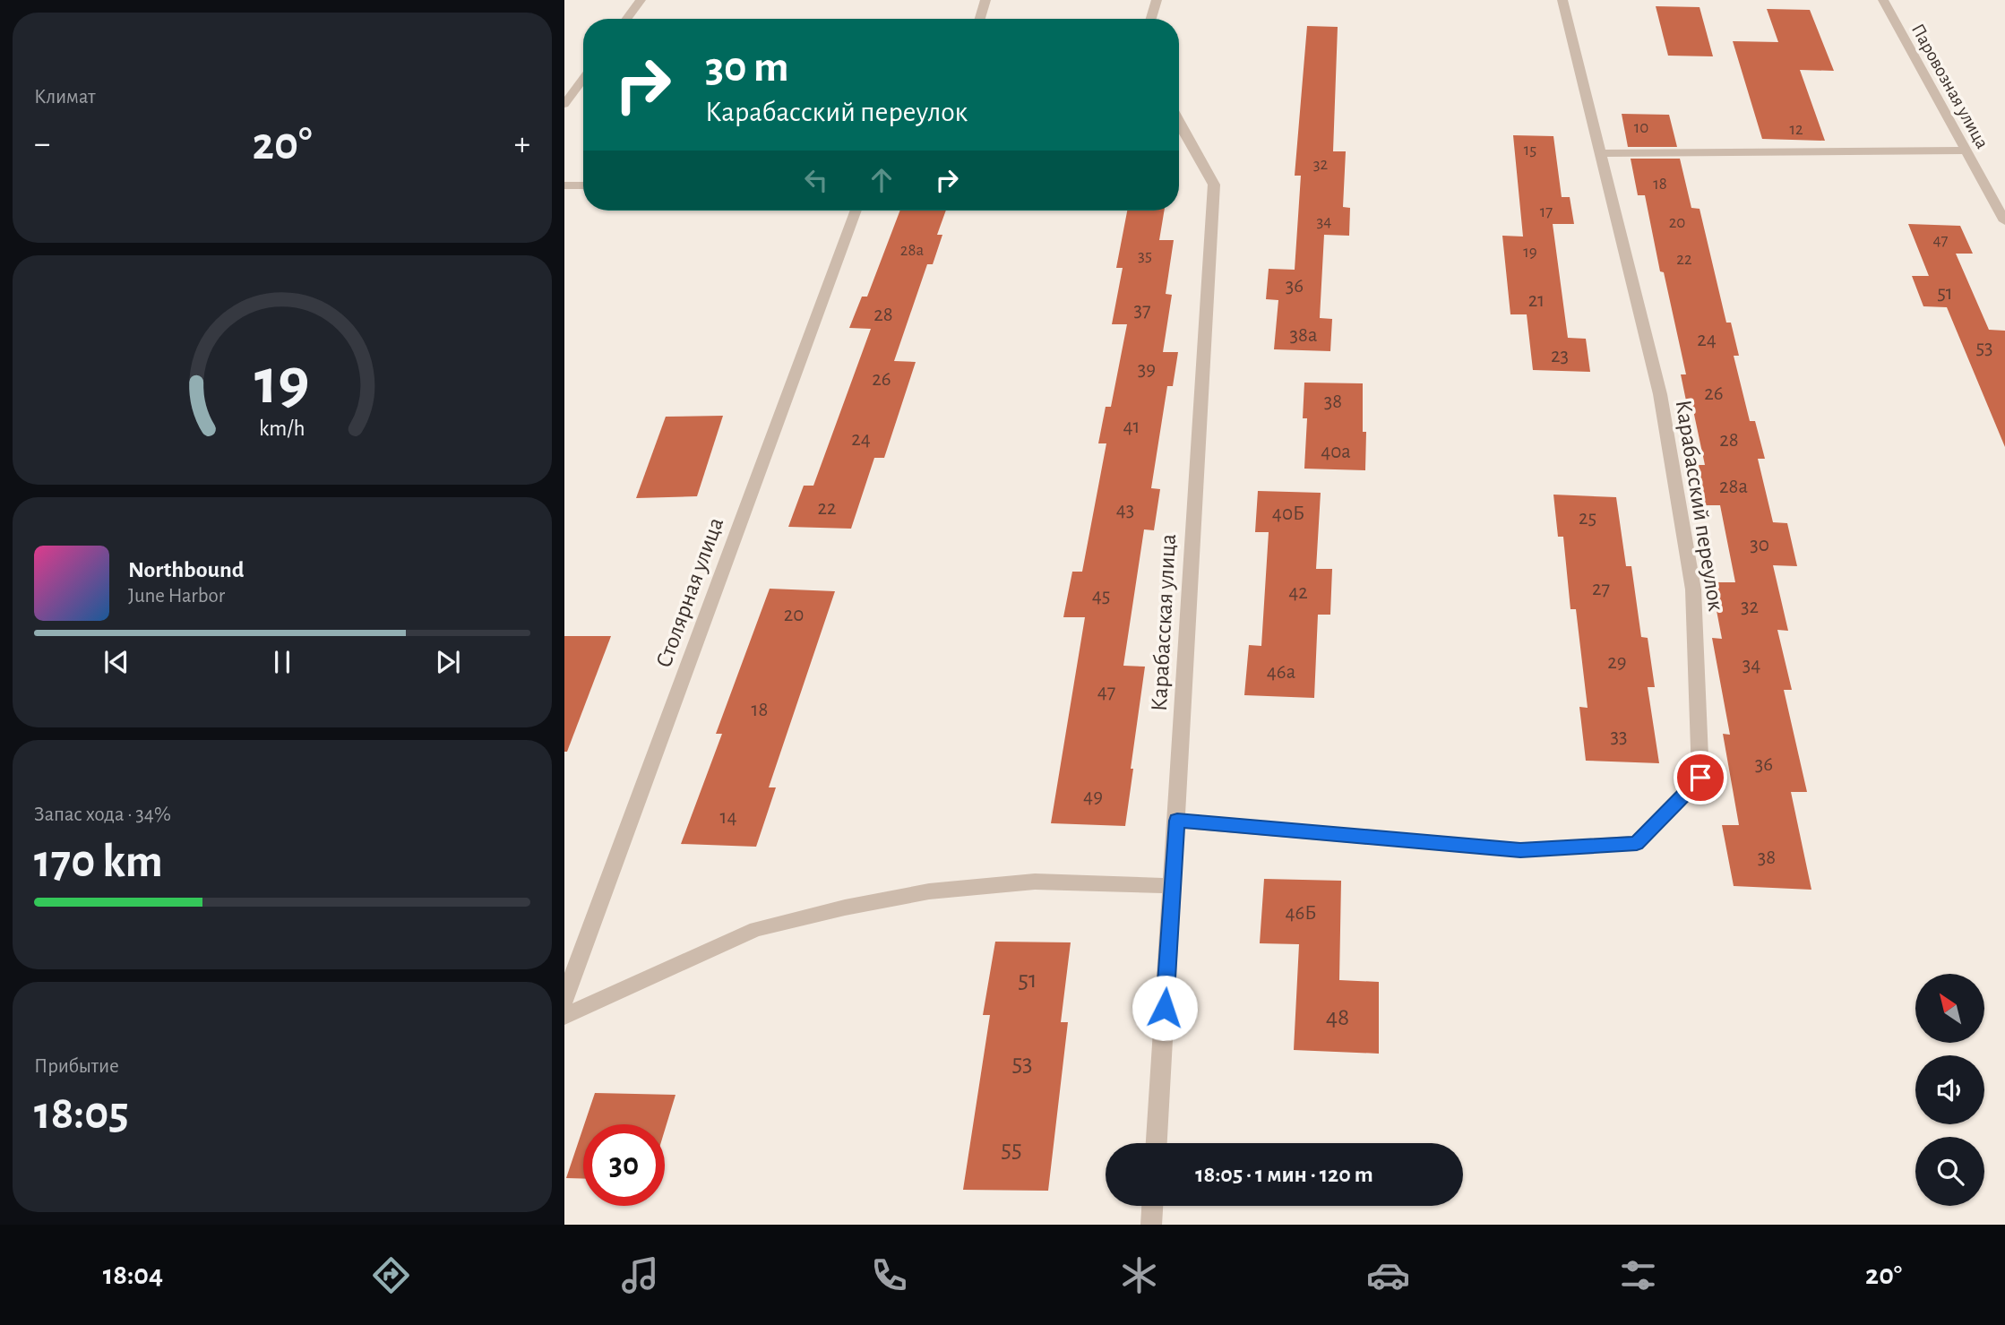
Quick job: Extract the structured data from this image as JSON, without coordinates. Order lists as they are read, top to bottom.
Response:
{
  "streets": {
    "street": [
      "Паровозная улица",
      "Карабасский переулок",
      "Столярная улица",
      "Карабасская улица"
    ]
  },
  "crossings": [
    ["Карабасский переулок", "Карабасская улица"]
  ],
  "house_numbers": [
    "10",
    "12",
    "15",
    "32",
    "18",
    "17",
    "34",
    "20",
    "47",
    "28а",
    "19",
    "35",
    "22",
    "36",
    "51",
    "21",
    "37",
    "28",
    "38а",
    "24",
    "53",
    "23",
    "39",
    "26",
    "26",
    "38",
    "41",
    "24",
    "28",
    "40а",
    "28а",
    "22",
    "43",
    "40Б",
    "25",
    "30",
    "27",
    "42",
    "45",
    "32",
    "20",
    "29",
    "34",
    "46а",
    "47",
    "18",
    "33",
    "36",
    "49",
    "14",
    "38",
    "46Б",
    "51",
    "48",
    "53",
    "55"
  ],
  "north": "top left",
  "page": {
    "tile": [
      "Климат",
      ["Запас хода · 34%", "170 km"],
      ["Прибытие", "18:05"]
    ],
    "turn": ["30 m", "Карабасский переулок"],
    "heat": ["−", "20°", "+"],
    "song": ["Northbound", "June Harbor"],
    "limit": "30",
    "trip": "18:05 · 1 мин · 120 m",
    "tabs": ["18:04", "20°"],
    "gauge": ["19", "km/h"]
  }
}
